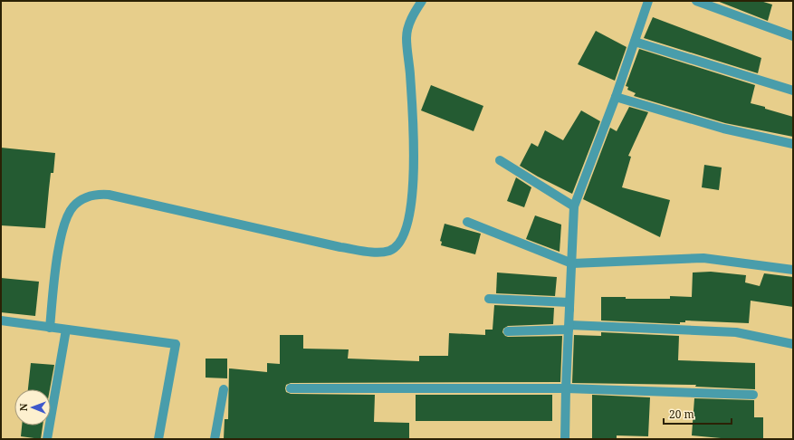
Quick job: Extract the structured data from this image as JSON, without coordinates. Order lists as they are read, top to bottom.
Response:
{
  "scale_bar": "20 m",
  "north": "left"
}
